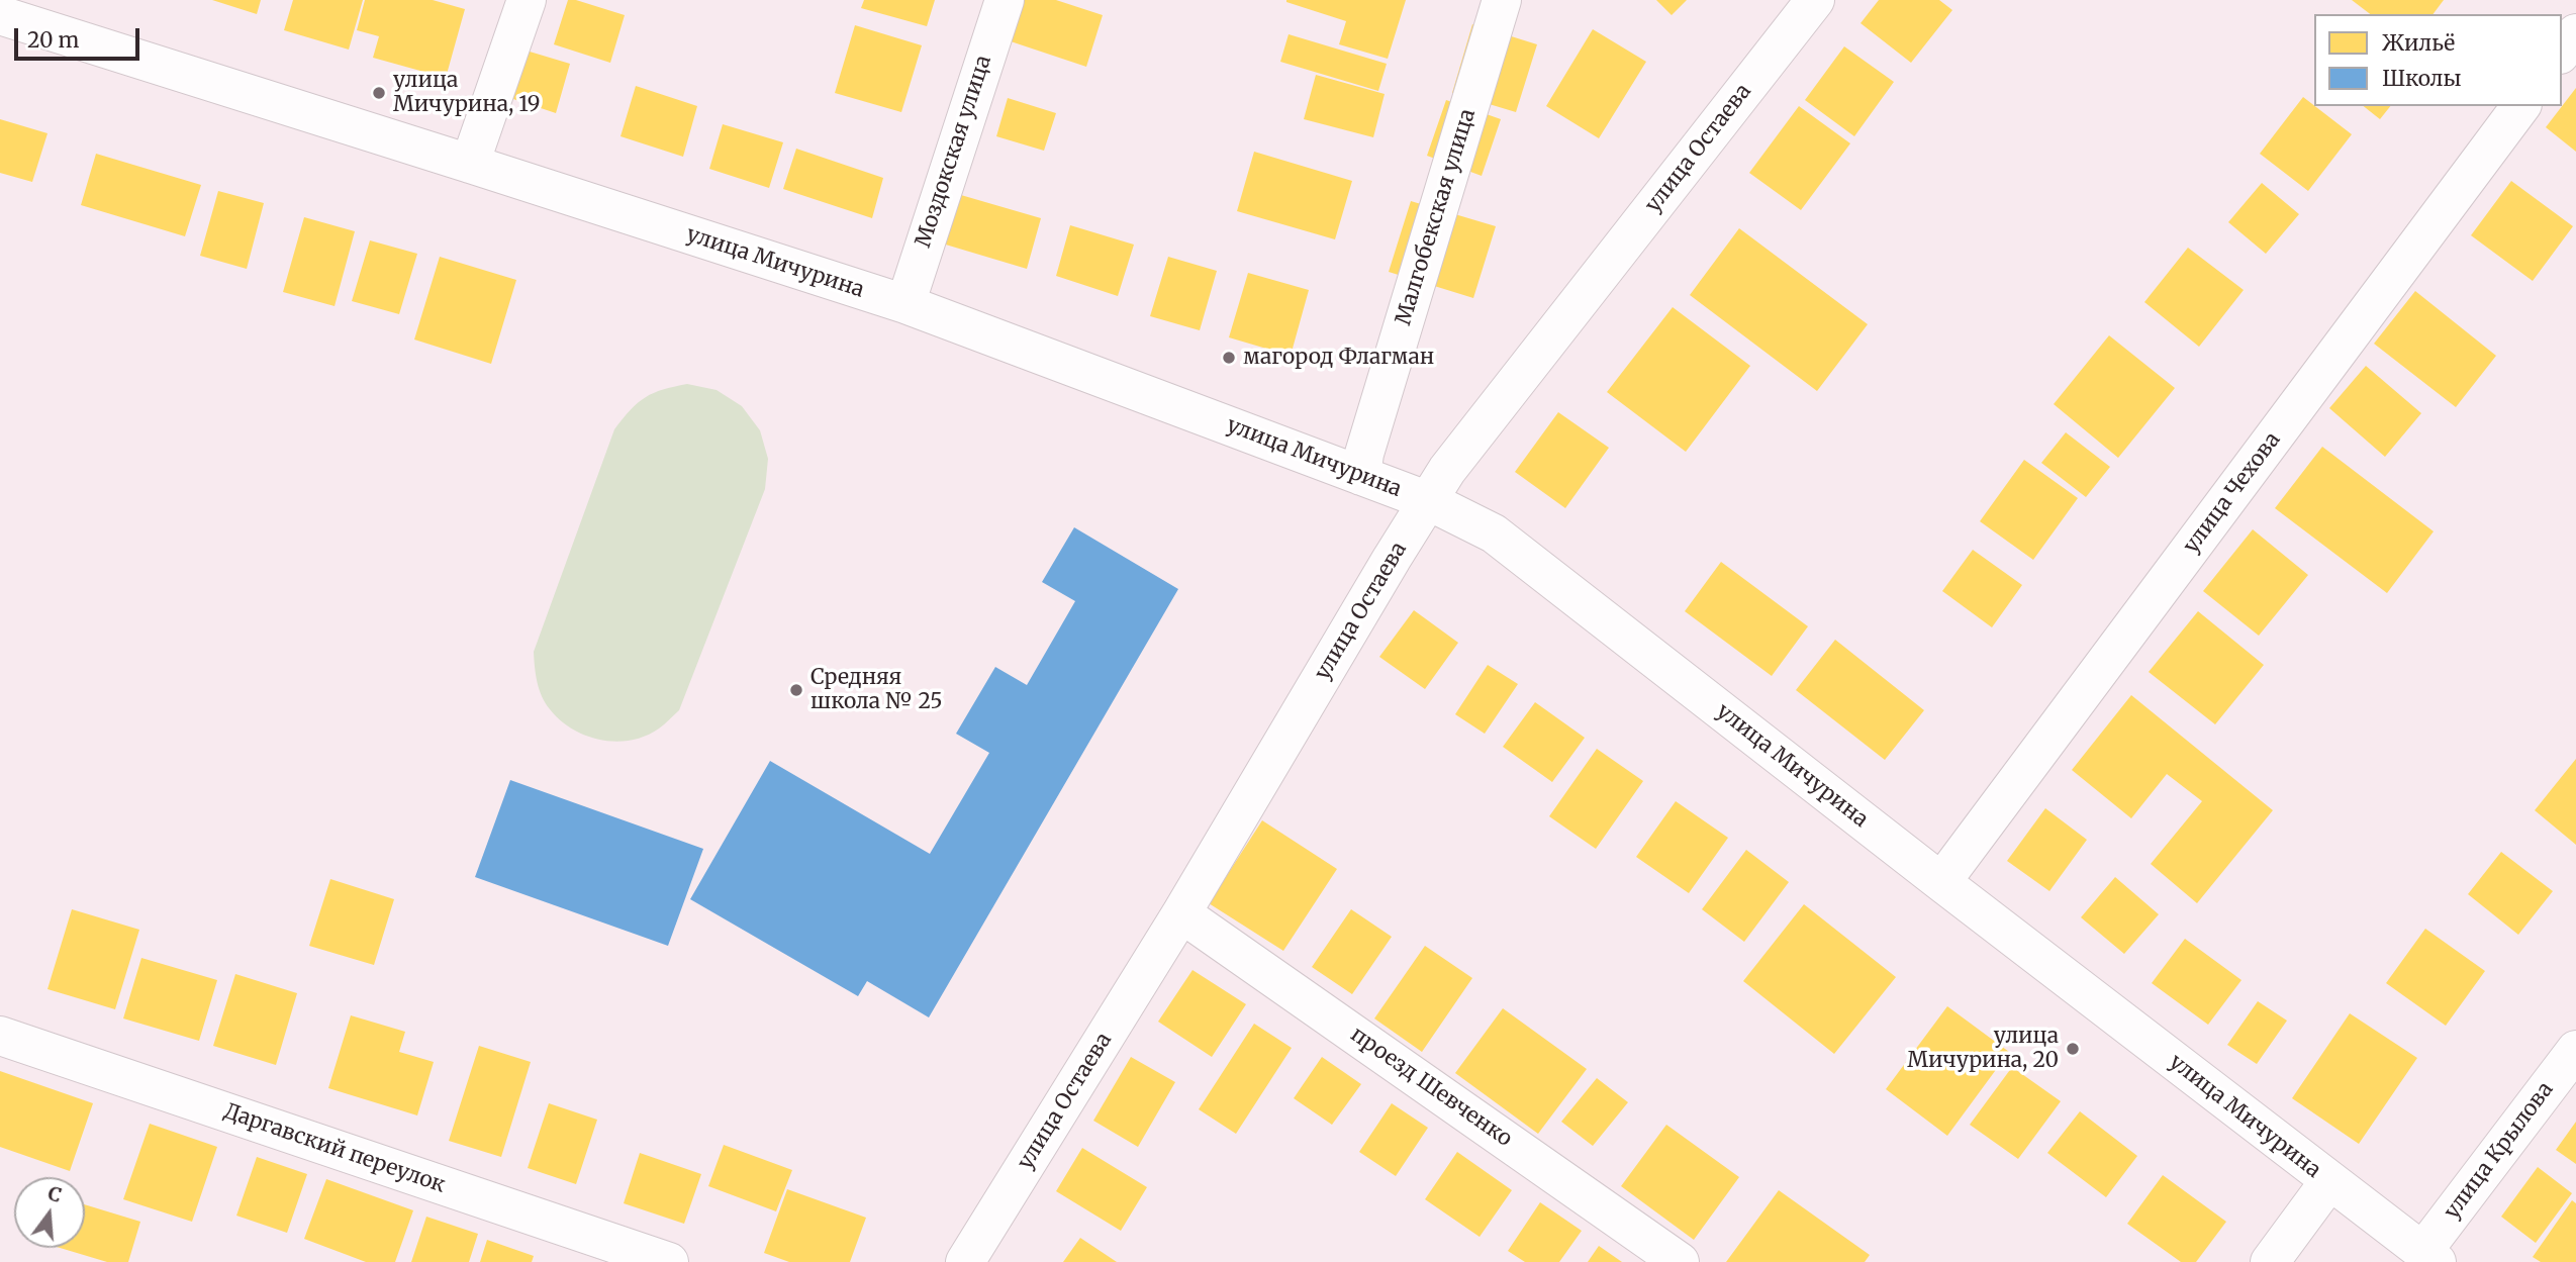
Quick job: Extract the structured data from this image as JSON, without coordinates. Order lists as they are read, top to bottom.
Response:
{
  "streets": {
    "street": [
      "улица Остаева",
      "Моздокская улица",
      "Малгобекская улица",
      "улица Мичурина",
      "улица Чехова",
      "проезд Шевченко",
      "Даргавский переулок",
      "улица Крылова"
    ]
  },
  "crossings": [
    ["улица Остаева", "улица Мичурина"],
    ["улица Остаева", "проезд Шевченко"],
    ["Моздокская улица", "улица Мичурина"],
    ["Малгобекская улица", "улица Мичурина"],
    ["улица Мичурина", "улица Чехова"],
    ["улица Мичурина", "улица Крылова"]
  ],
  "places": [
    "улица Мичурина, 19",
    "магород Флагман",
    "Средняя школа № 25",
    "улица Мичурина, 20"
  ],
  "legend": ["Жильё", "Школы"],
  "scale_bar": "20 m",
  "north": "top"
}
